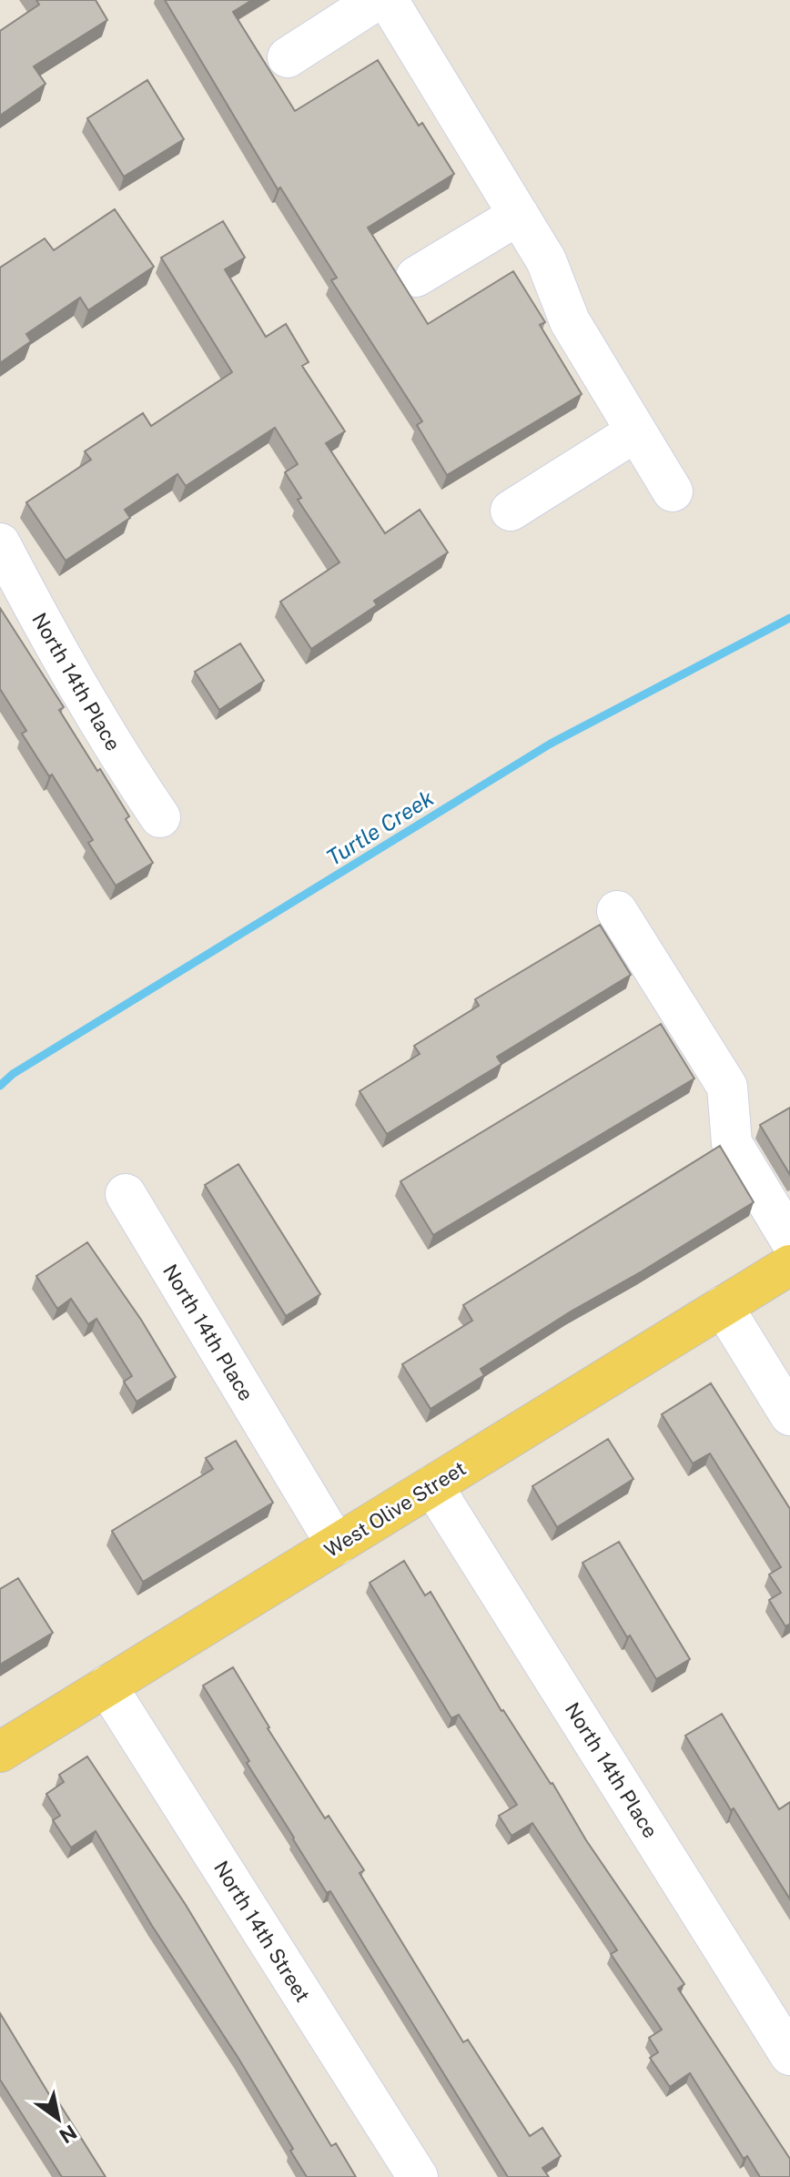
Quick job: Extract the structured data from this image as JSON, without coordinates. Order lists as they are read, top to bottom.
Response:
{
  "streets": {
    "main road": ["West Olive Street"],
    "street": ["North 14th Place", "North 14th Street"]
  },
  "crossings": [
    ["North 14th Place", "West Olive Street"],
    ["West Olive Street", "North 14th Street"]
  ],
  "water": ["Turtle Creek"],
  "north": "bottom right"
}
